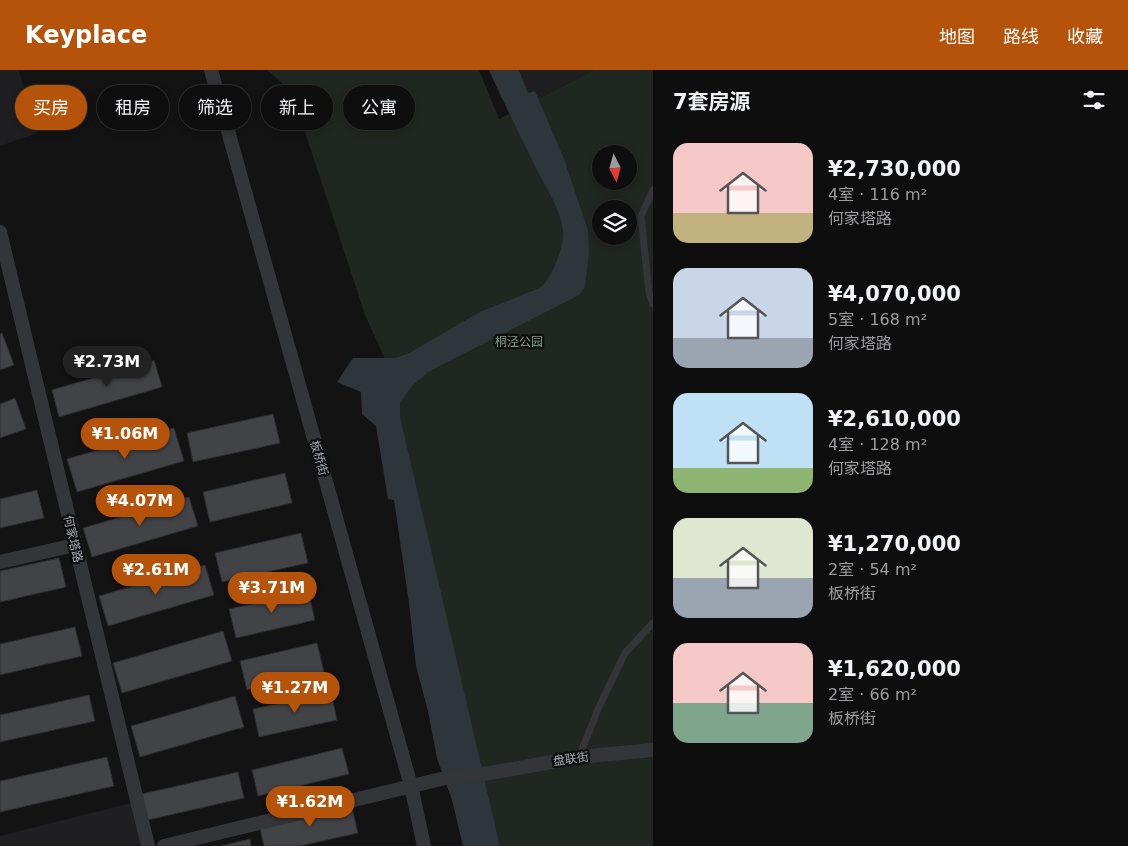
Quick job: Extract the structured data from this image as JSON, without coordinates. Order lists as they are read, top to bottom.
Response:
{
  "streets": {
    "street": ["板桥街", "何家塔路", "盘联街"]
  },
  "crossings": [
    ["板桥街", "盘联街"]
  ],
  "parks": ["桐泾公园"],
  "north": "bottom",
  "page": {
    "header": "Keyplace",
    "nav": ["地图", "路线", "收藏"],
    "heading": "7套房源",
    "chip": [
      "买房",
      "租房",
      "筛选",
      "新上",
      "公寓"
    ],
    "list": [
      {
        "name": "¥2,730,000",
        "note": "4室 · 116 m² · 何家塔路"
      },
      {
        "name": "¥4,070,000",
        "note": "5室 · 168 m² · 何家塔路"
      },
      {
        "name": "¥2,610,000",
        "note": "4室 · 128 m² · 何家塔路"
      },
      {
        "name": "¥1,270,000",
        "note": "2室 · 54 m² · 板桥街"
      },
      {
        "name": "¥1,620,000",
        "note": "2室 · 66 m² · 板桥街"
      }
    ],
    "price": [
      "¥2.73M",
      "¥1.06M",
      "¥4.07M",
      "¥2.61M",
      "¥3.71M",
      "¥1.27M",
      "¥1.62M"
    ]
  }
}
